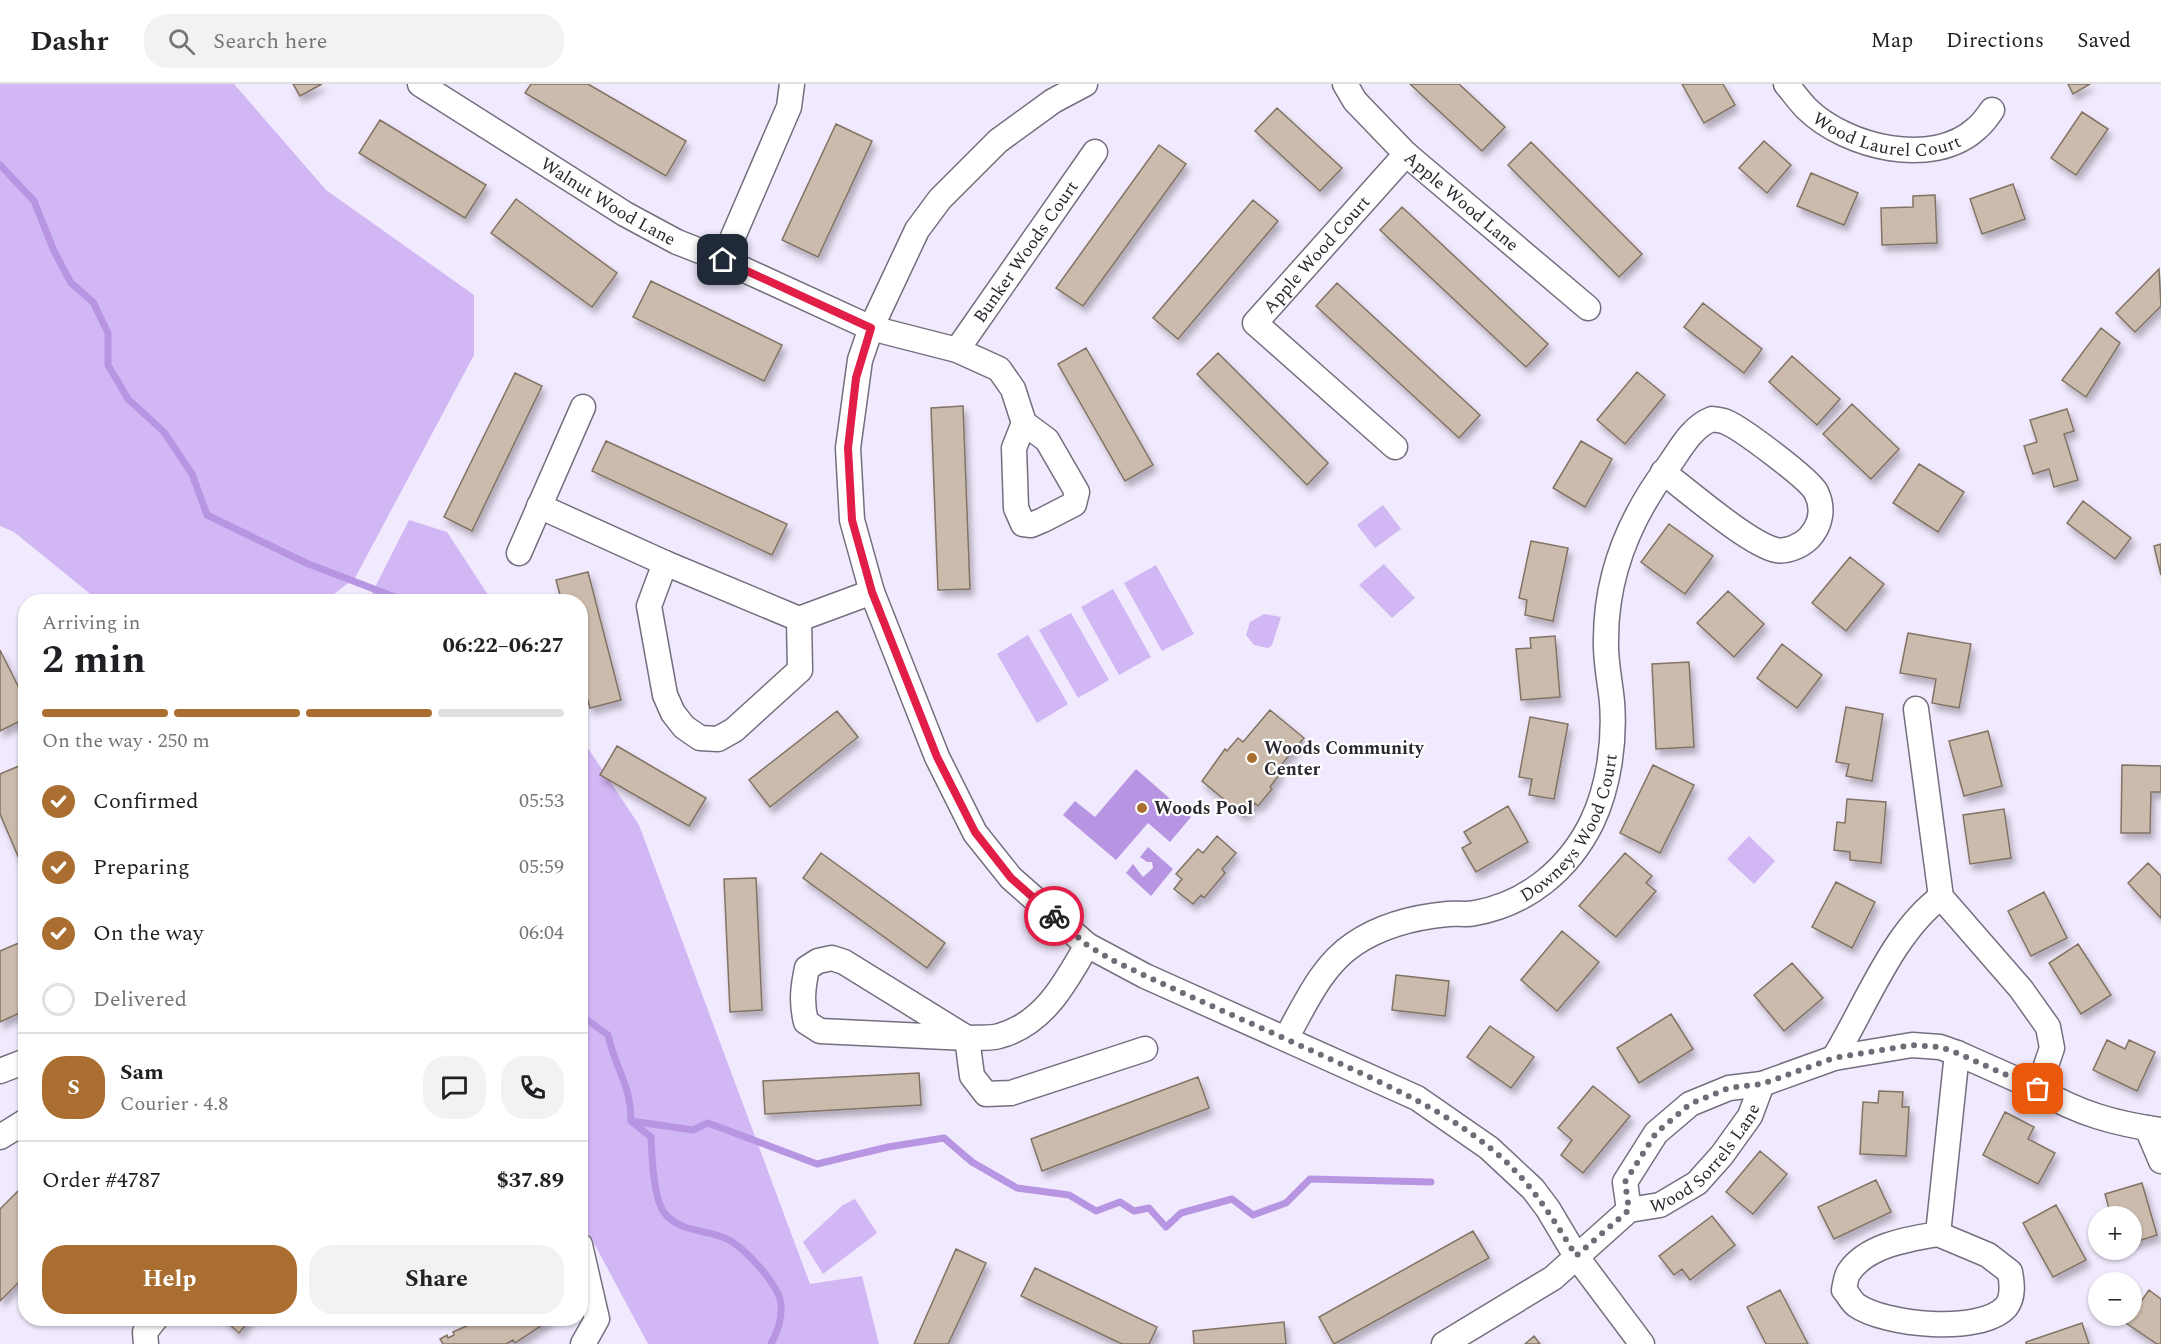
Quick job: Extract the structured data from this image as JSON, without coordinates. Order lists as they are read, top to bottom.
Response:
{
  "streets": {
    "street": [
      "Wood Laurel Court",
      "Walnut Wood Lane",
      "Apple Wood Lane",
      "Bunker Woods Court",
      "Apple Wood Court",
      "Downeys Wood Court",
      "Wood Sorrels Lane"
    ]
  },
  "crossings": [
    ["Walnut Wood Lane", "Bunker Woods Court"],
    ["Apple Wood Lane", "Apple Wood Court"]
  ],
  "places": ["Woods Community Center", "Woods Pool"],
  "page": {
    "header": "Dashr",
    "search": "Search here",
    "nav": ["Map", "Directions", "Saved"],
    "heading": ["2 min", "Arriving in", "06:22–06:27"],
    "panel": [
      "Sam",
      "Courier · 4.8",
      "Order #4787",
      "$37.89"
    ],
    "bar": "On the way · 250 m",
    "list": [
      ["Confirmed", "05:53"],
      ["Preparing", "05:59"],
      ["On the way", "06:04"],
      "Delivered"
    ],
    "round": "S",
    "map_buttons": ["+", "−"],
    "buttons": ["Help", "Share"]
  }
}
